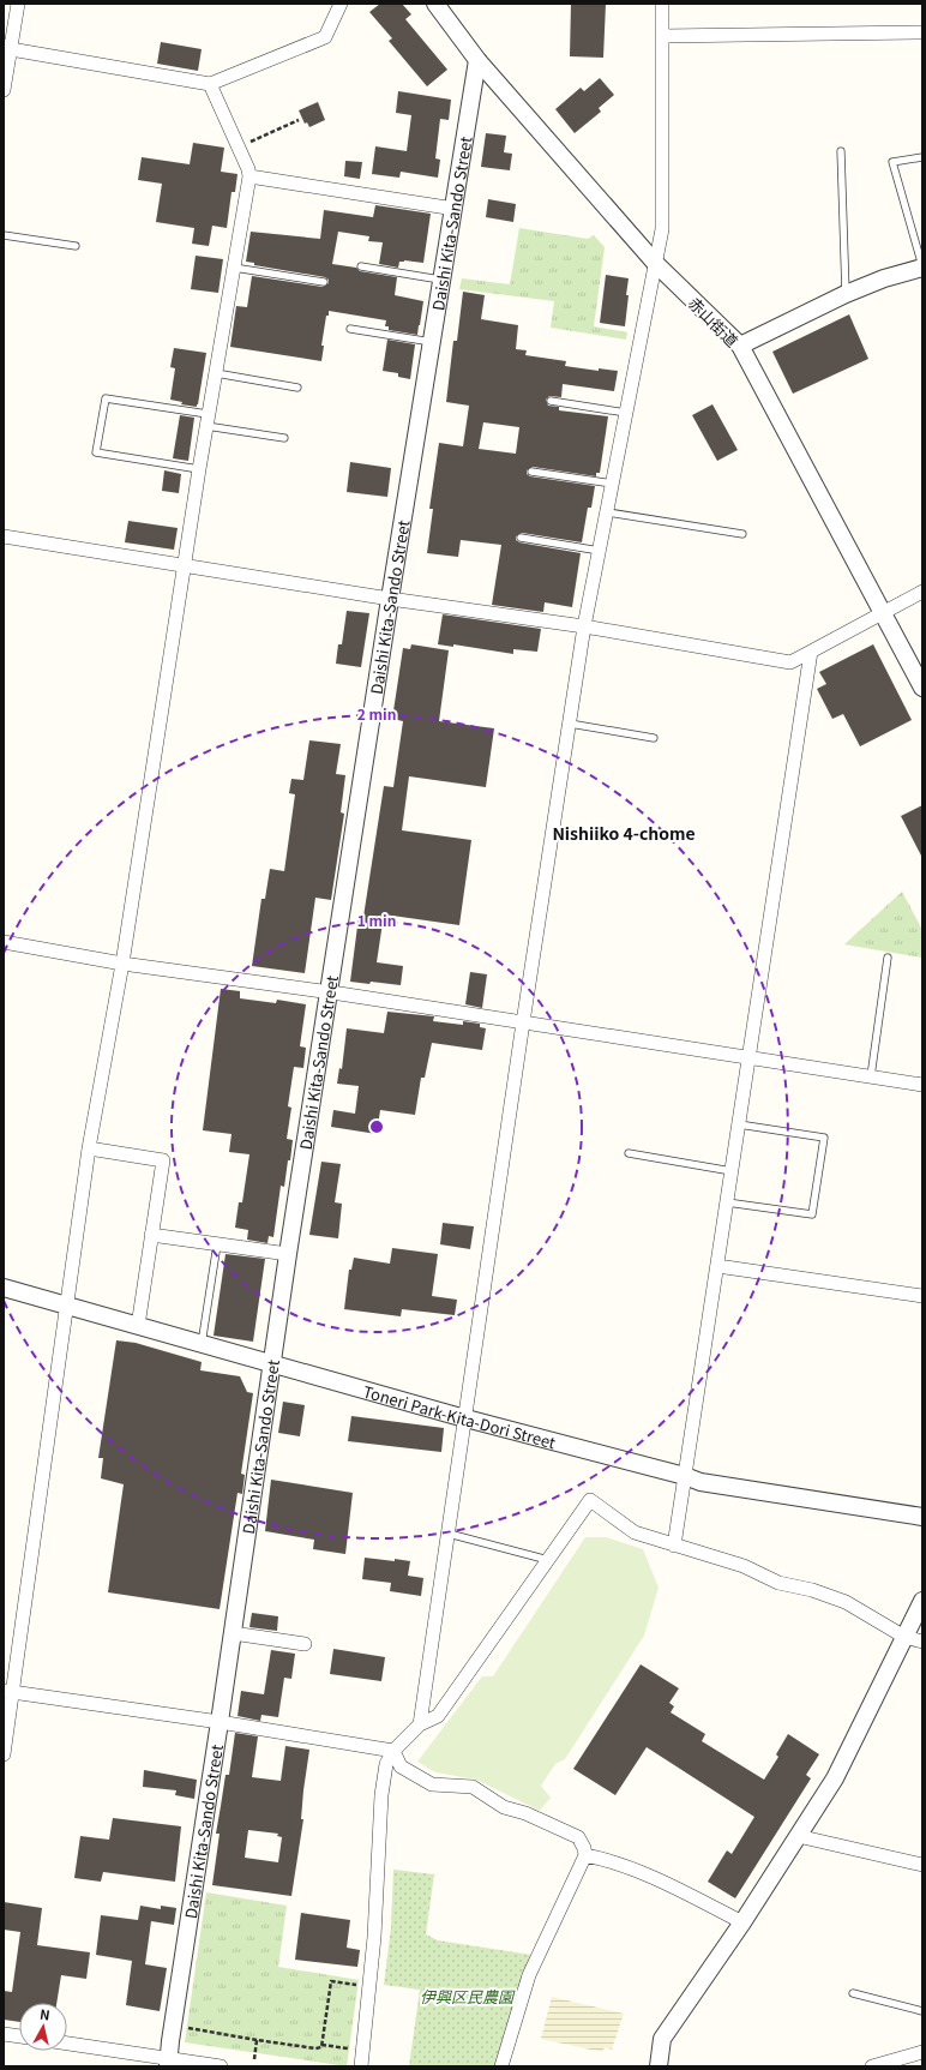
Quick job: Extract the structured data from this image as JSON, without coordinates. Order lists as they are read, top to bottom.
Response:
{
  "streets": {
    "street": ["Daishi Kita-Sando Street", "赤山街道", "Toneri Park-Kita-Dori Street"]
  },
  "crossings": [
    ["Daishi Kita-Sando Street", "赤山街道"],
    ["Daishi Kita-Sando Street", "Toneri Park-Kita-Dori Street"]
  ],
  "districts": ["Nishiiko 4-chome"],
  "parks": ["伊興区民農園"],
  "north": "top",
  "rings": ["2 min", "1 min"]
}
